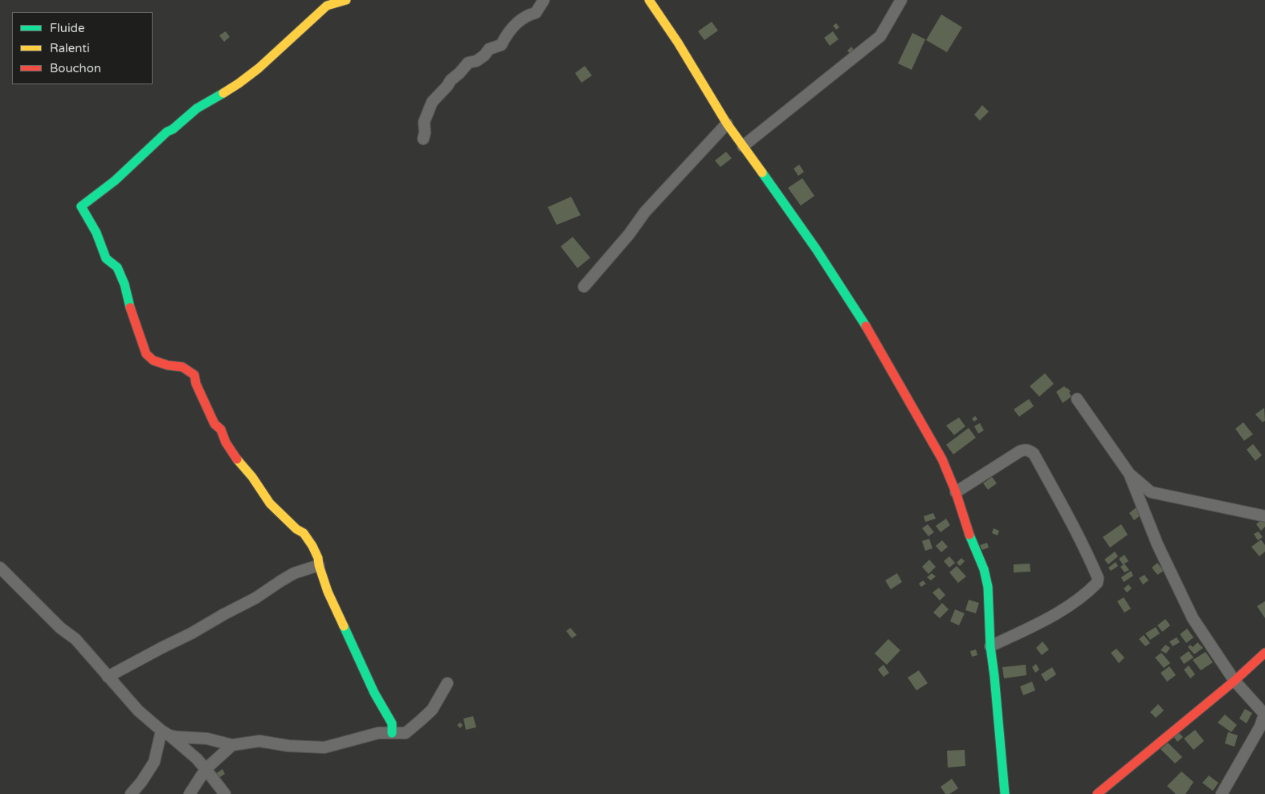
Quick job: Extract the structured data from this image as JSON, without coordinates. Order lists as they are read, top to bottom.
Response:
{
  "legend": ["Fluide", "Ralenti", "Bouchon"]
}
